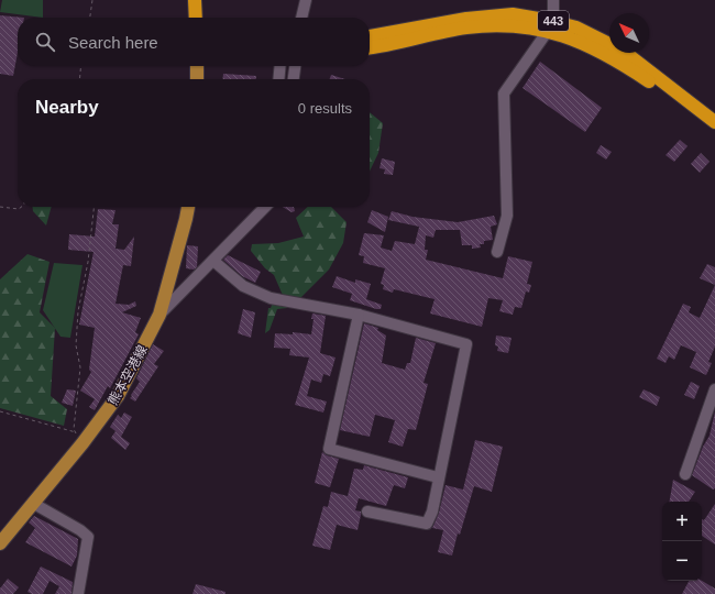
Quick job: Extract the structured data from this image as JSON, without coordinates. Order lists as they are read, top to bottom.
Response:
{
  "streets": {
    "highway": ["443"],
    "main road": ["熊本空港線"]
  },
  "north": "top left",
  "page": {
    "search": "Search here",
    "heading": ["Nearby", "0 results"],
    "map_buttons": ["+", "−"]
  }
}
